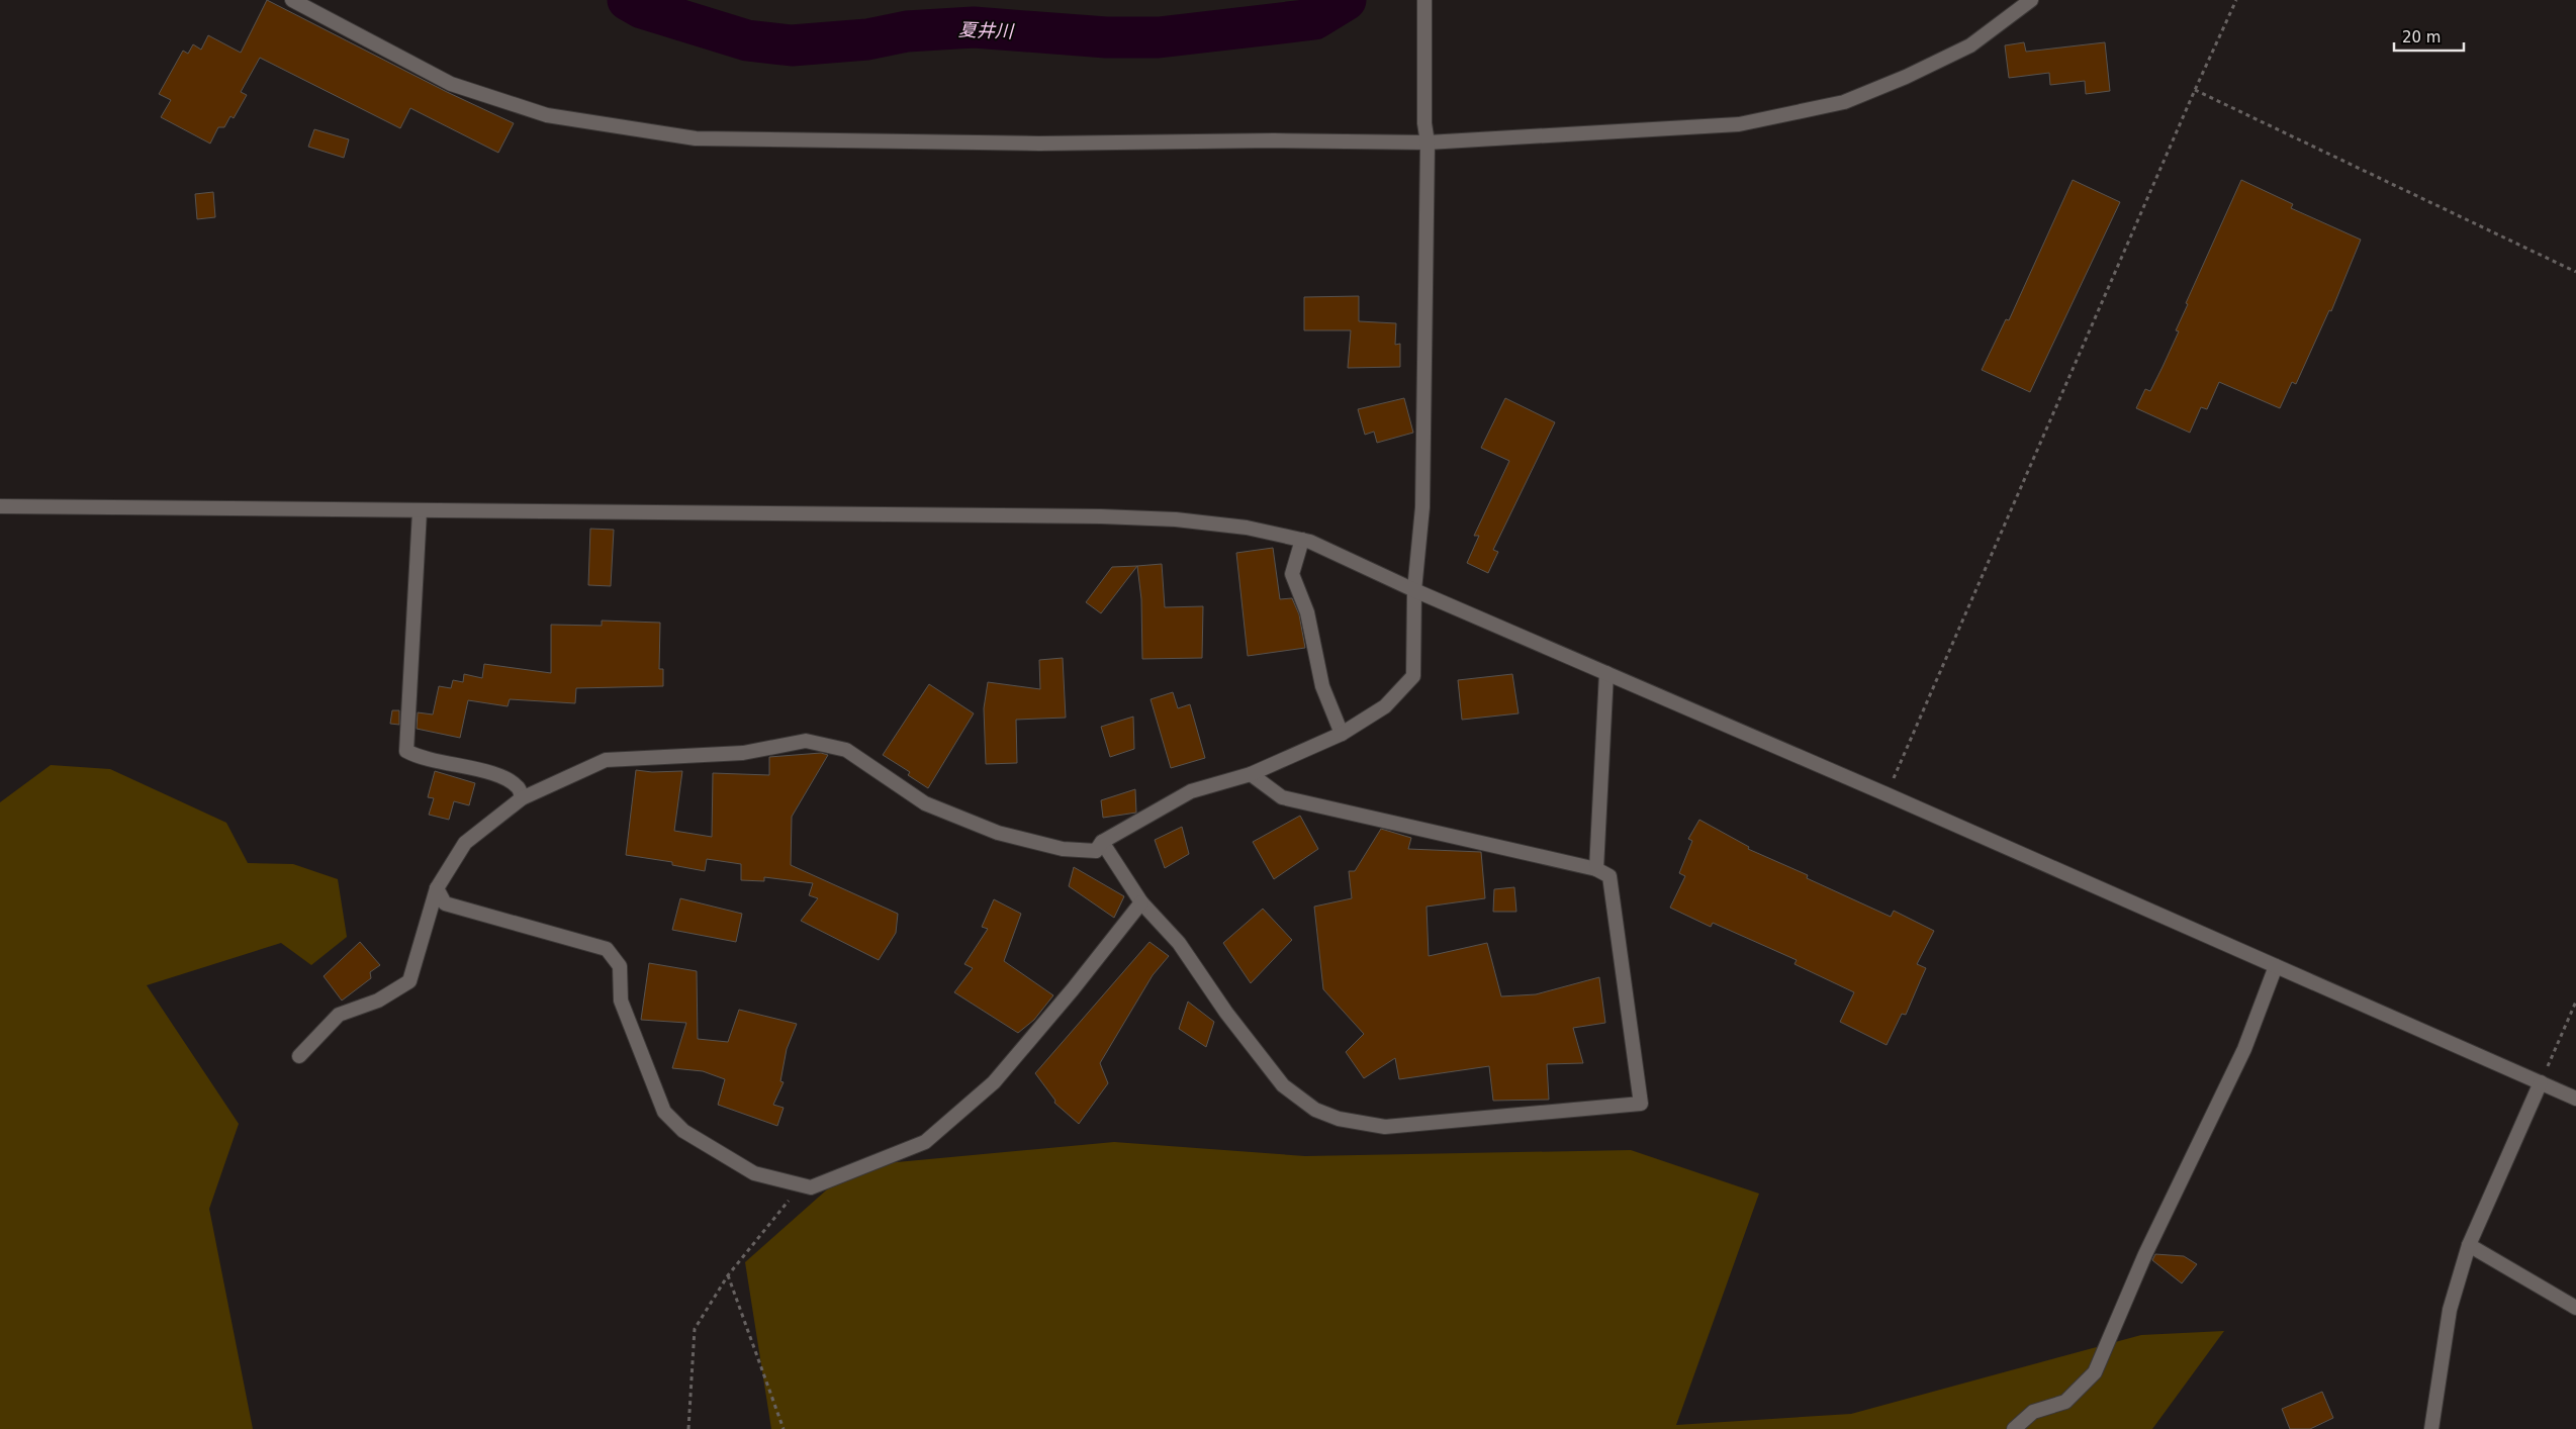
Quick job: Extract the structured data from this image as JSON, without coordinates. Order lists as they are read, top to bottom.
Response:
{
  "water": ["夏井川"],
  "scale_bar": "20 m"
}
